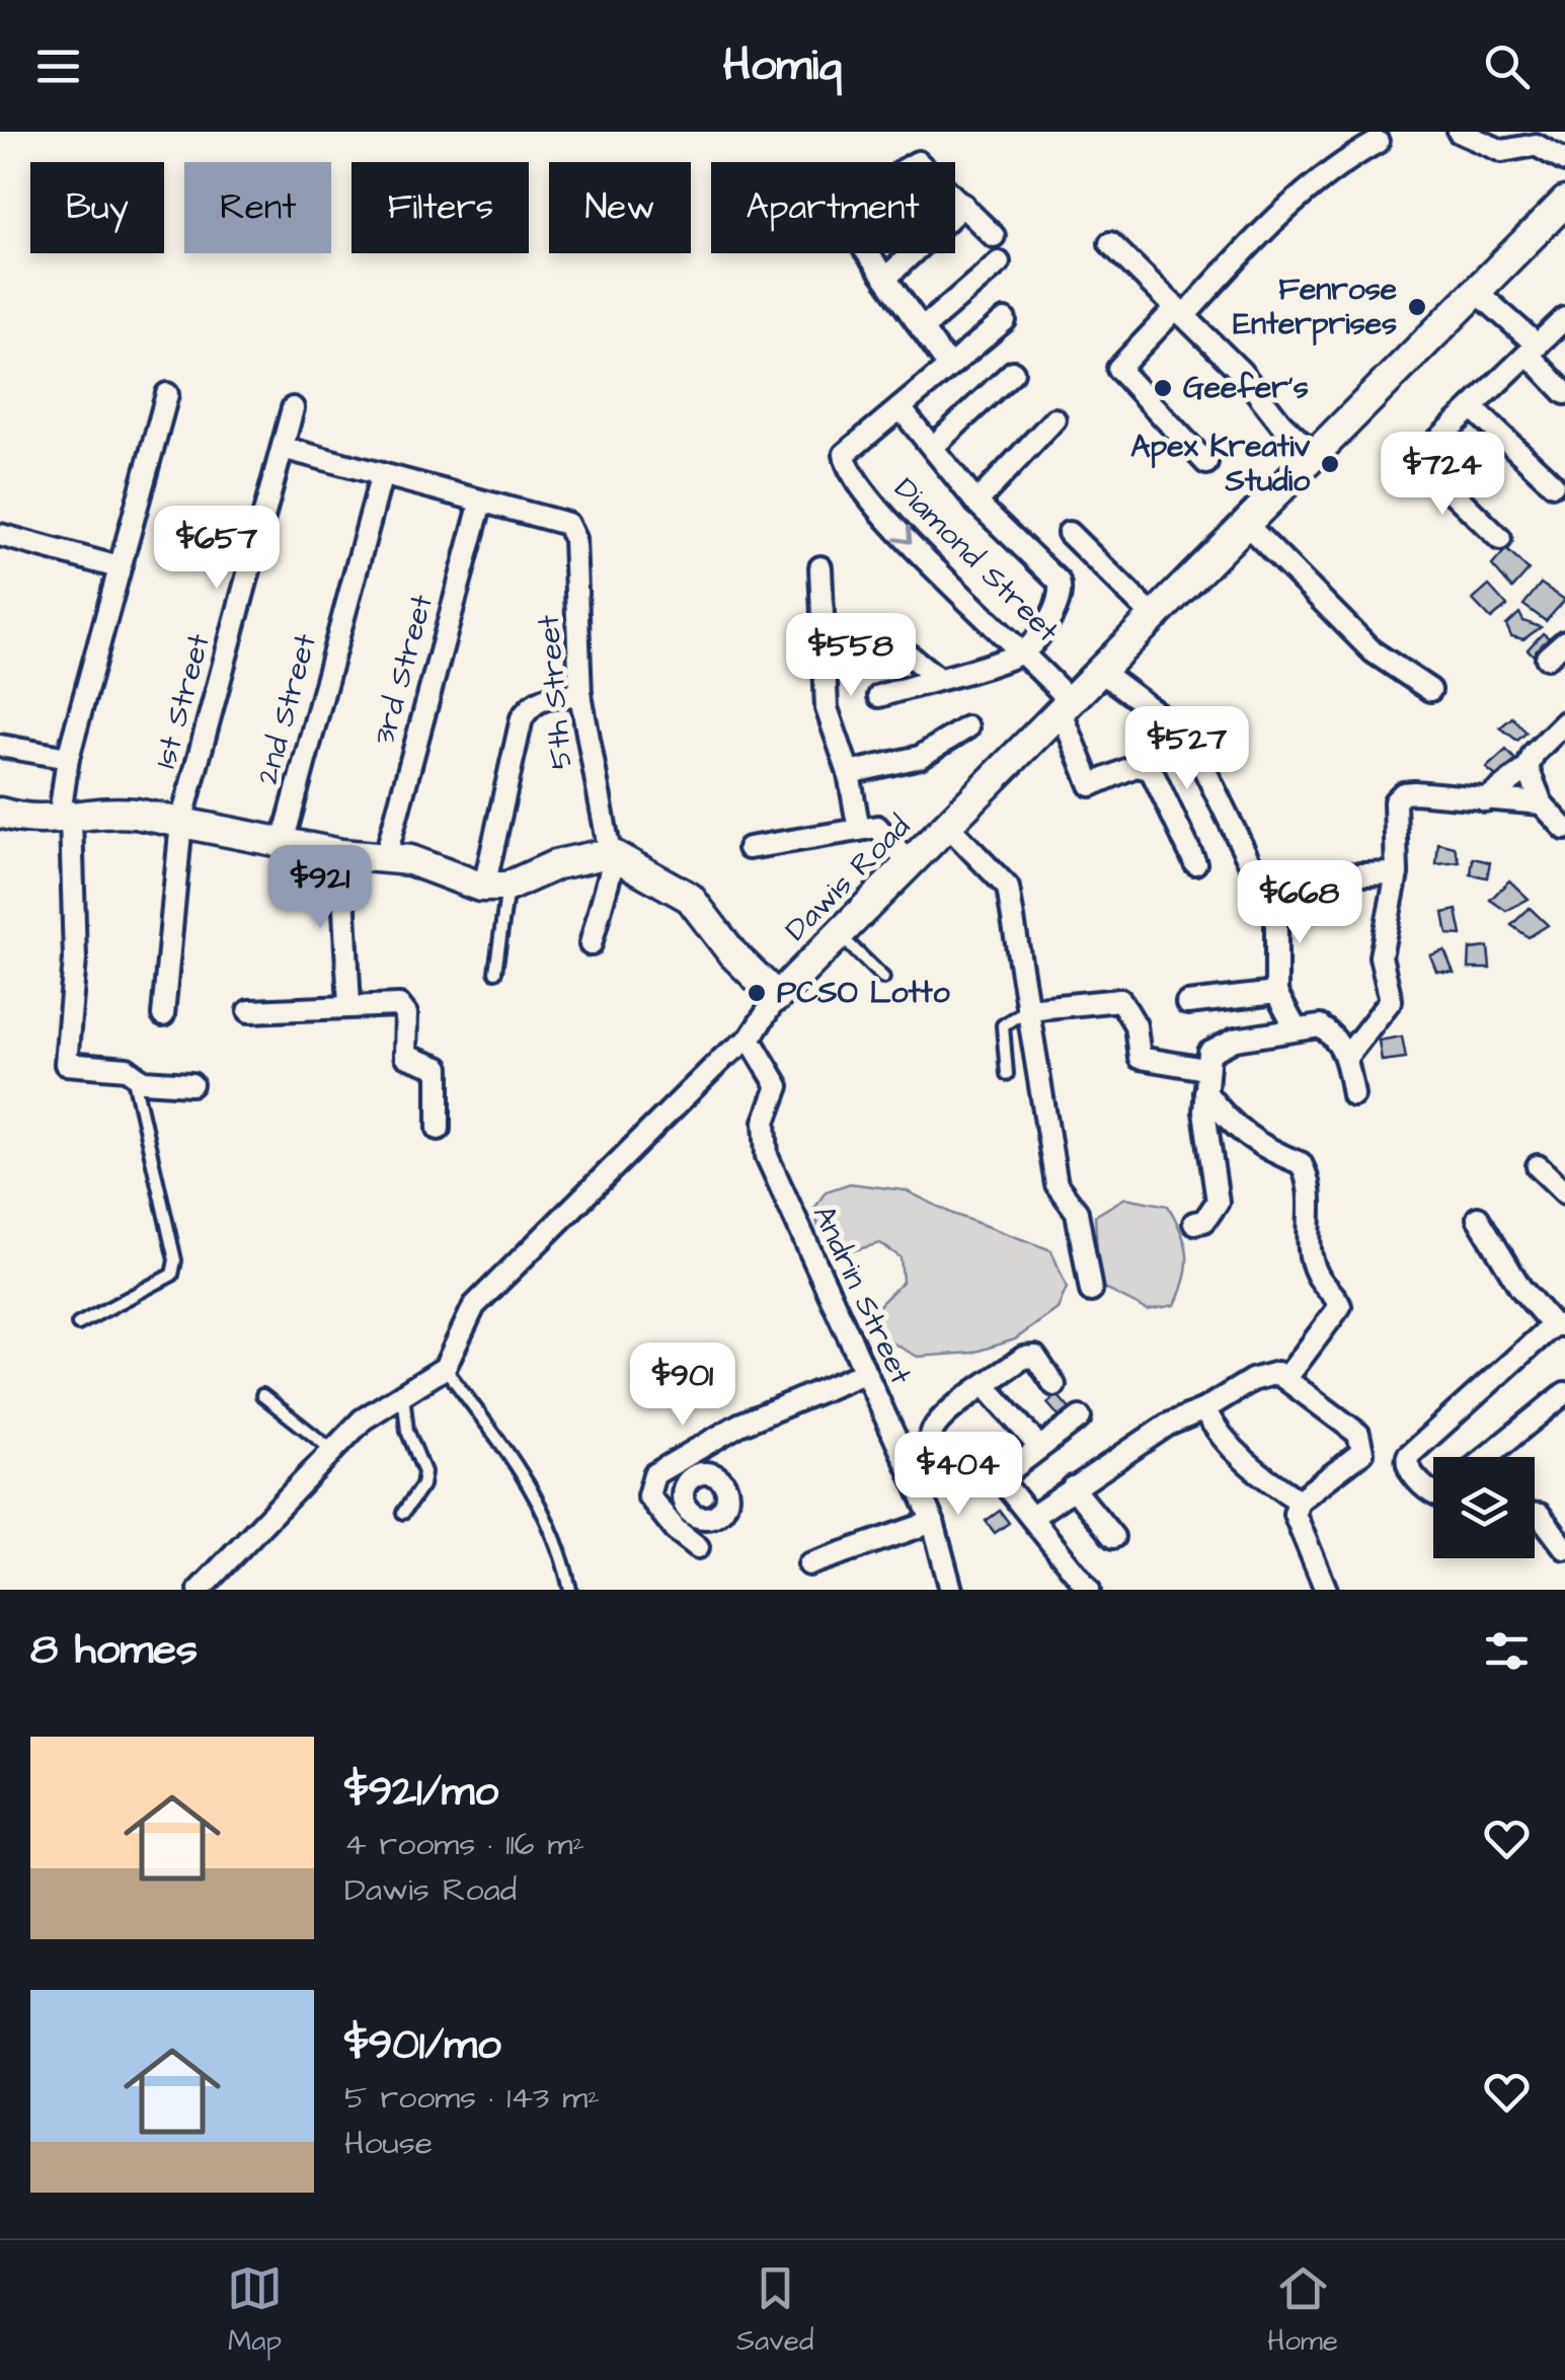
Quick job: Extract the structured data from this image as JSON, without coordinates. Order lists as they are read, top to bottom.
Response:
{
  "streets": {
    "street": [
      "Diamond Street",
      "3rd Street",
      "5th Street",
      "1st Street",
      "2nd Street",
      "Dawis Road",
      "Andrin Street"
    ]
  },
  "crossings": [
    ["Diamond Street", "Dawis Road"],
    ["3rd Street", "5th Street"]
  ],
  "places": [
    "Fenrose Enterprises",
    "Geefer's",
    "Apex Kreativ Studio",
    "PCSO Lotto"
  ],
  "page": {
    "header": "Homiq",
    "chip": [
      "Buy",
      "Rent",
      "Filters",
      "New",
      "Apartment"
    ],
    "price": [
      "$724",
      "$657",
      "$558",
      "$527",
      "$921",
      "$668",
      "$901",
      "$404"
    ],
    "heading": "8 homes",
    "list": [
      {
        "name": "$921/mo",
        "note": "4 rooms · 116 m² · Dawis Road"
      },
      {
        "name": "$901/mo",
        "note": "5 rooms · 143 m² · House"
      }
    ],
    "tabs": ["Map", "Saved", "Home"]
  }
}
